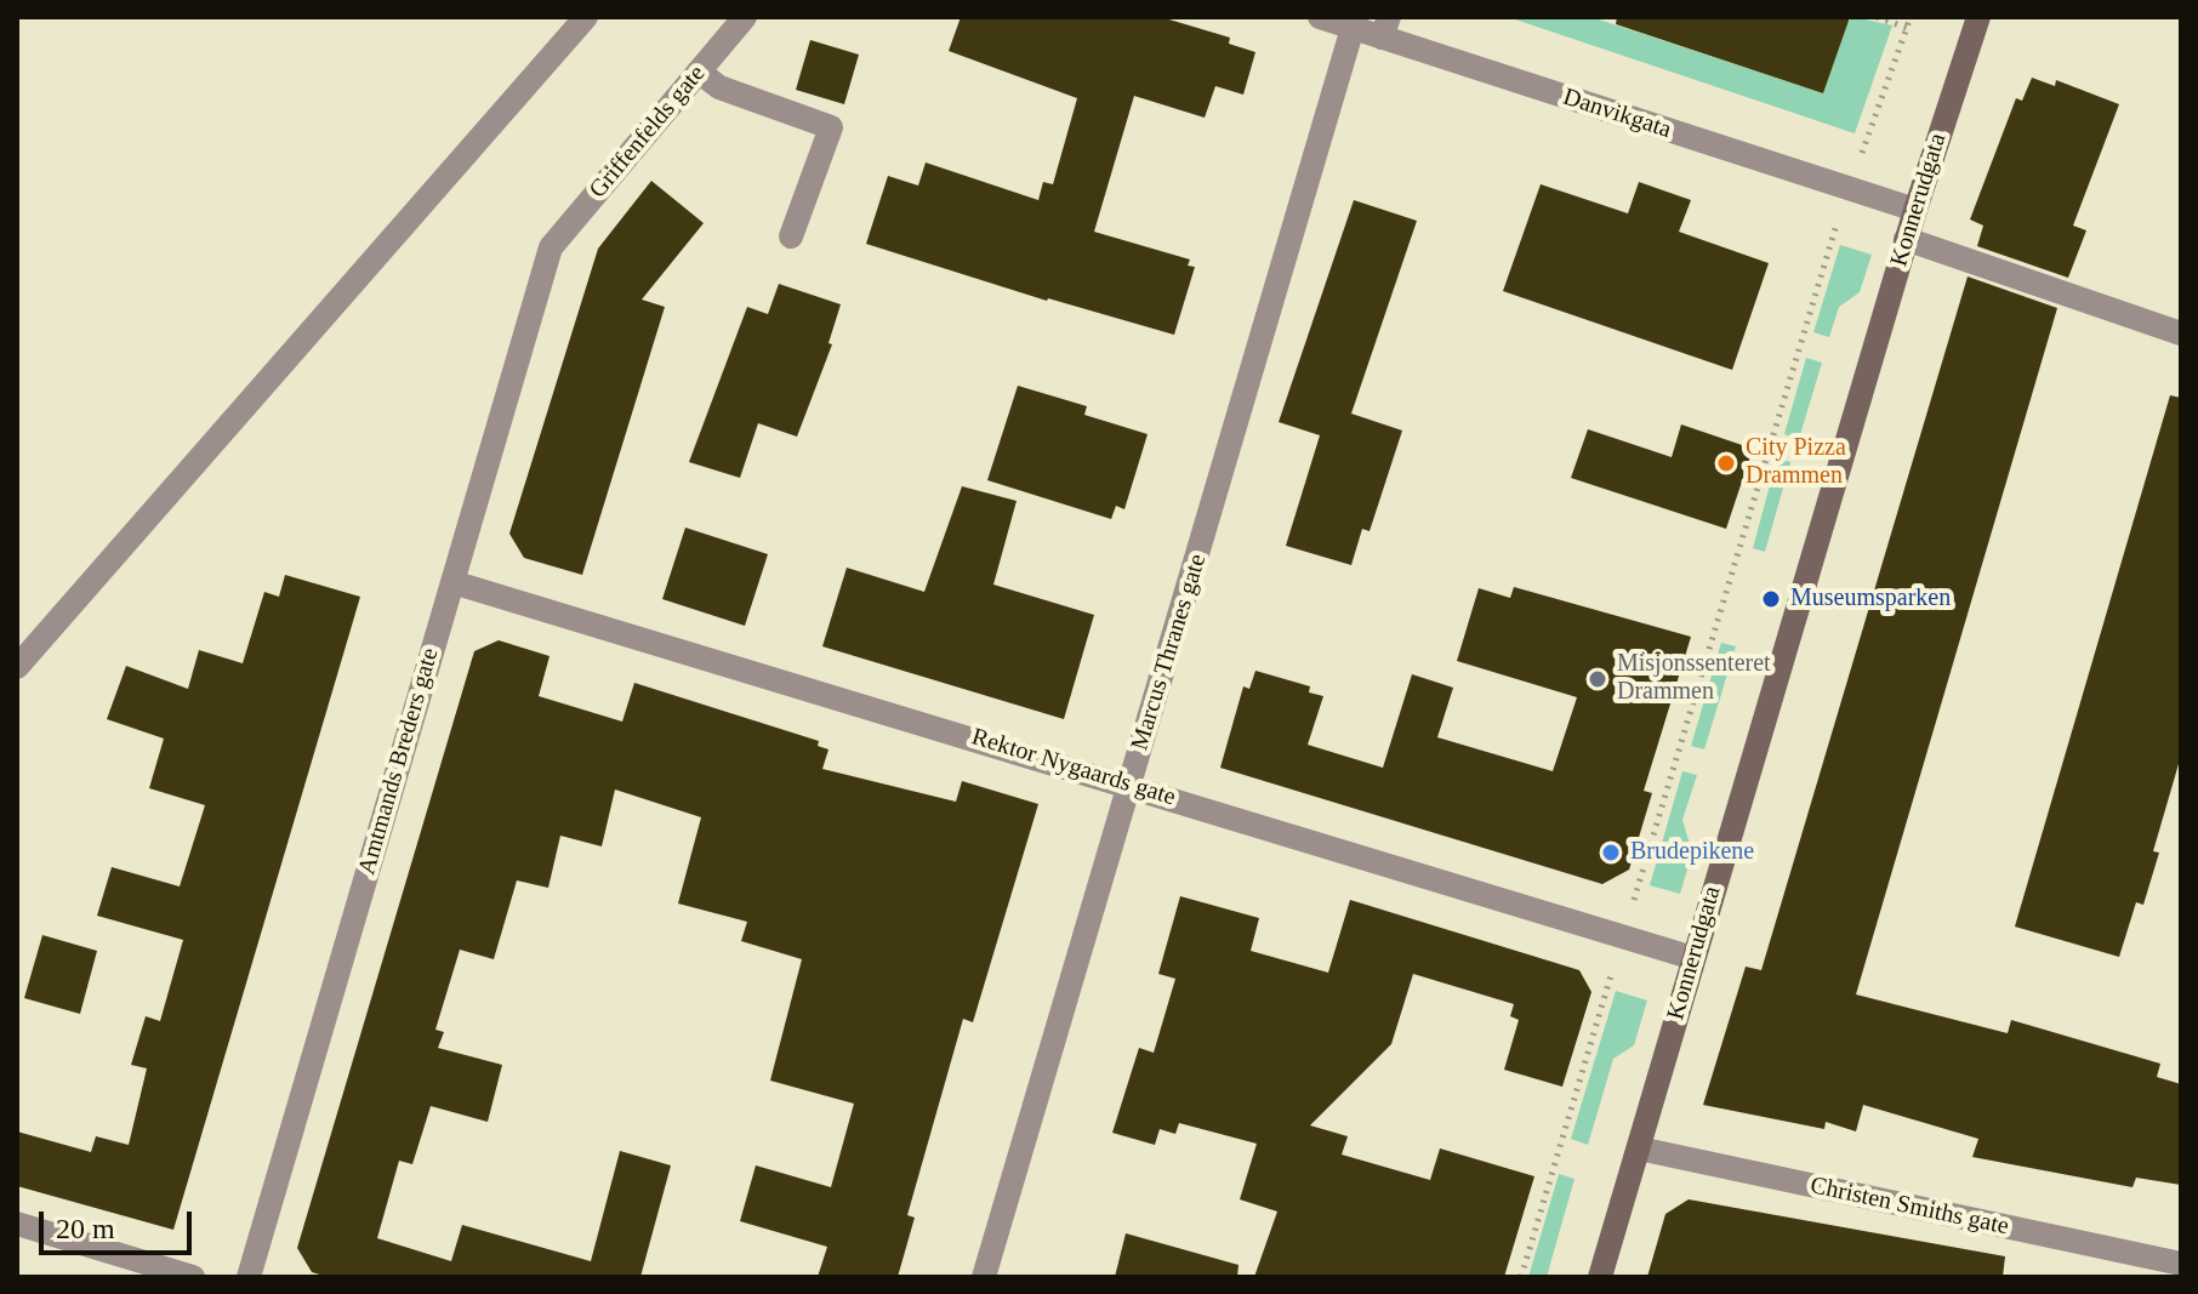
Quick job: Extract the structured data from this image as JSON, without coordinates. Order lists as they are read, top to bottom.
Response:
{
  "streets": {
    "main road": ["Konnerudgata"],
    "street": [
      "Danvikgata",
      "Griffenfelds gate",
      "Marcus Thranes gate",
      "Amtmands Breders gate",
      "Rektor Nygaards gate",
      "Christen Smiths gate"
    ]
  },
  "crossings": [
    ["Danvikgata", "Konnerudgata"],
    ["Danvikgata", "Marcus Thranes gate"],
    ["Griffenfelds gate", "Amtmands Breders gate"],
    ["Konnerudgata", "Rektor Nygaards gate"],
    ["Konnerudgata", "Christen Smiths gate"],
    ["Marcus Thranes gate", "Rektor Nygaards gate"],
    ["Amtmands Breders gate", "Rektor Nygaards gate"]
  ],
  "places": [
    "City Pizza Drammen",
    "Museumsparken",
    "Misjonssenteret Drammen",
    "Brudepikene"
  ],
  "scale_bar": "20 m"
}
